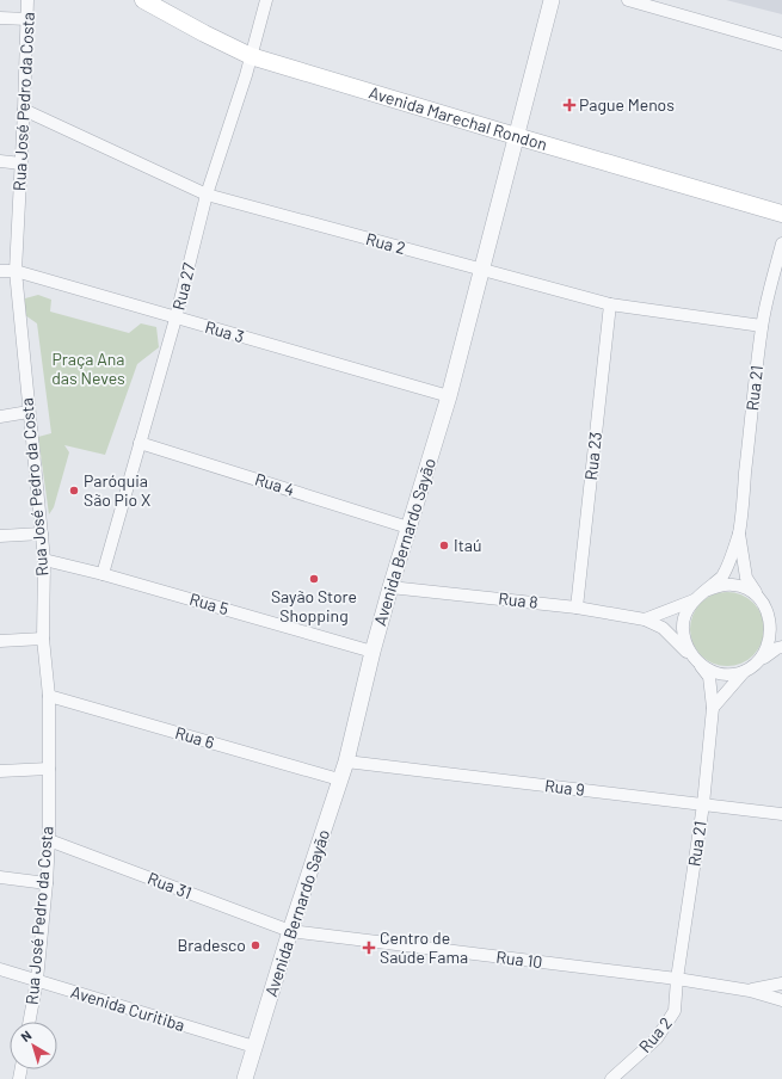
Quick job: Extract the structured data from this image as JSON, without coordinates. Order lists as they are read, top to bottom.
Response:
{
  "streets": {
    "main road": ["Avenida Marechal Rondon"],
    "street": [
      "Rua José Pedro da Costa",
      "Rua 2",
      "Rua 27",
      "Rua 3",
      "Rua 21",
      "Rua 23",
      "Rua 4",
      "Avenida Bernardo Sayão",
      "Rua 8",
      "Rua 5",
      "Rua 6",
      "Rua 9",
      "Rua 31",
      "Rua 10",
      "Avenida Curitiba"
    ]
  },
  "crossings": [
    ["Rua José Pedro da Costa", "Rua 2"],
    ["Rua José Pedro da Costa", "Rua 3"],
    ["Rua José Pedro da Costa", "Rua 5"],
    ["Rua José Pedro da Costa", "Rua 6"],
    ["Rua José Pedro da Costa", "Rua 31"],
    ["Rua José Pedro da Costa", "Avenida Curitiba"],
    ["Avenida Marechal Rondon", "Rua 27"],
    ["Avenida Marechal Rondon", "Avenida Bernardo Sayão"],
    ["Rua 2", "Rua 27"],
    ["Rua 2", "Rua 21"],
    ["Rua 2", "Rua 23"],
    ["Rua 2", "Avenida Bernardo Sayão"],
    ["Rua 2", "Rua 10"],
    ["Rua 27", "Rua 3"],
    ["Rua 27", "Rua 4"],
    ["Rua 27", "Rua 5"],
    ["Rua 3", "Avenida Bernardo Sayão"],
    ["Rua 21", "Rua 8"],
    ["Rua 21", "Rua 9"],
    ["Rua 21", "Rua 10"],
    ["Rua 23", "Rua 8"],
    ["Rua 4", "Avenida Bernardo Sayão"],
    ["Avenida Bernardo Sayão", "Rua 8"],
    ["Avenida Bernardo Sayão", "Rua 5"],
    ["Avenida Bernardo Sayão", "Rua 6"],
    ["Avenida Bernardo Sayão", "Rua 9"],
    ["Avenida Bernardo Sayão", "Rua 31"],
    ["Avenida Bernardo Sayão", "Rua 10"],
    ["Avenida Bernardo Sayão", "Avenida Curitiba"],
    ["Rua 31", "Rua 10"]
  ],
  "parks": ["Praça Ana das Neves"],
  "places": {
    "health": ["Pague Menos", "Centro de Saúde Fama"],
    "other": [
      "Paróquia São Pio X",
      "Itaú",
      "Sayão Store Shopping",
      "Bradesco"
    ]
  },
  "north": "top left"
}
